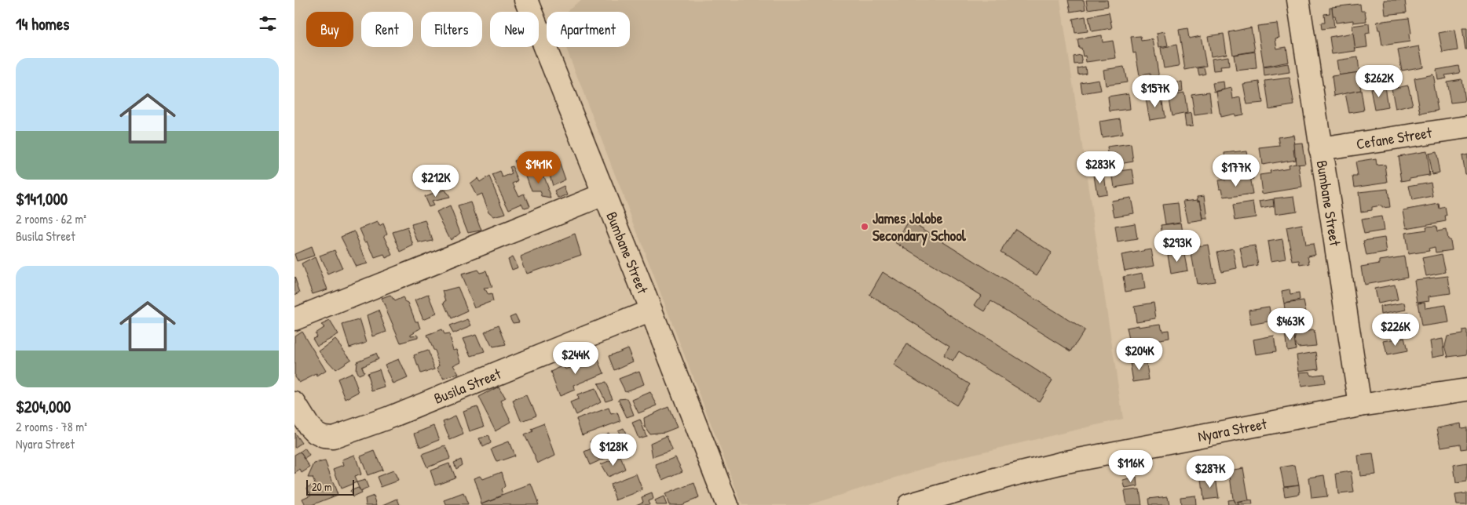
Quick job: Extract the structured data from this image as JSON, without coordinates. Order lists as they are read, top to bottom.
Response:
{
  "streets": {
    "street": [
      "Cefane Street",
      "Bumbane Street",
      "Busila Street",
      "Nyara Street"
    ]
  },
  "crossings": [
    ["Cefane Street", "Bumbane Street"],
    ["Bumbane Street", "Busila Street"],
    ["Bumbane Street", "Nyara Street"]
  ],
  "places": ["James Jolobe Secondary School"],
  "scale_bar": "20 m",
  "page": {
    "heading": "14 homes",
    "chip": [
      "Buy",
      "Rent",
      "Filters",
      "New",
      "Apartment"
    ],
    "list": [
      {
        "name": "$141,000",
        "note": "2 rooms · 62 m² · Busila Street"
      },
      {
        "name": "$204,000",
        "note": "2 rooms · 78 m² · Nyara Street"
      }
    ],
    "price": [
      "$262K",
      "$157K",
      "$141K",
      "$283K",
      "$177K",
      "$212K",
      "$293K",
      "$463K",
      "$226K",
      "$204K",
      "$244K",
      "$128K",
      "$116K",
      "$287K"
    ],
    "scale": "20 m"
  }
}
